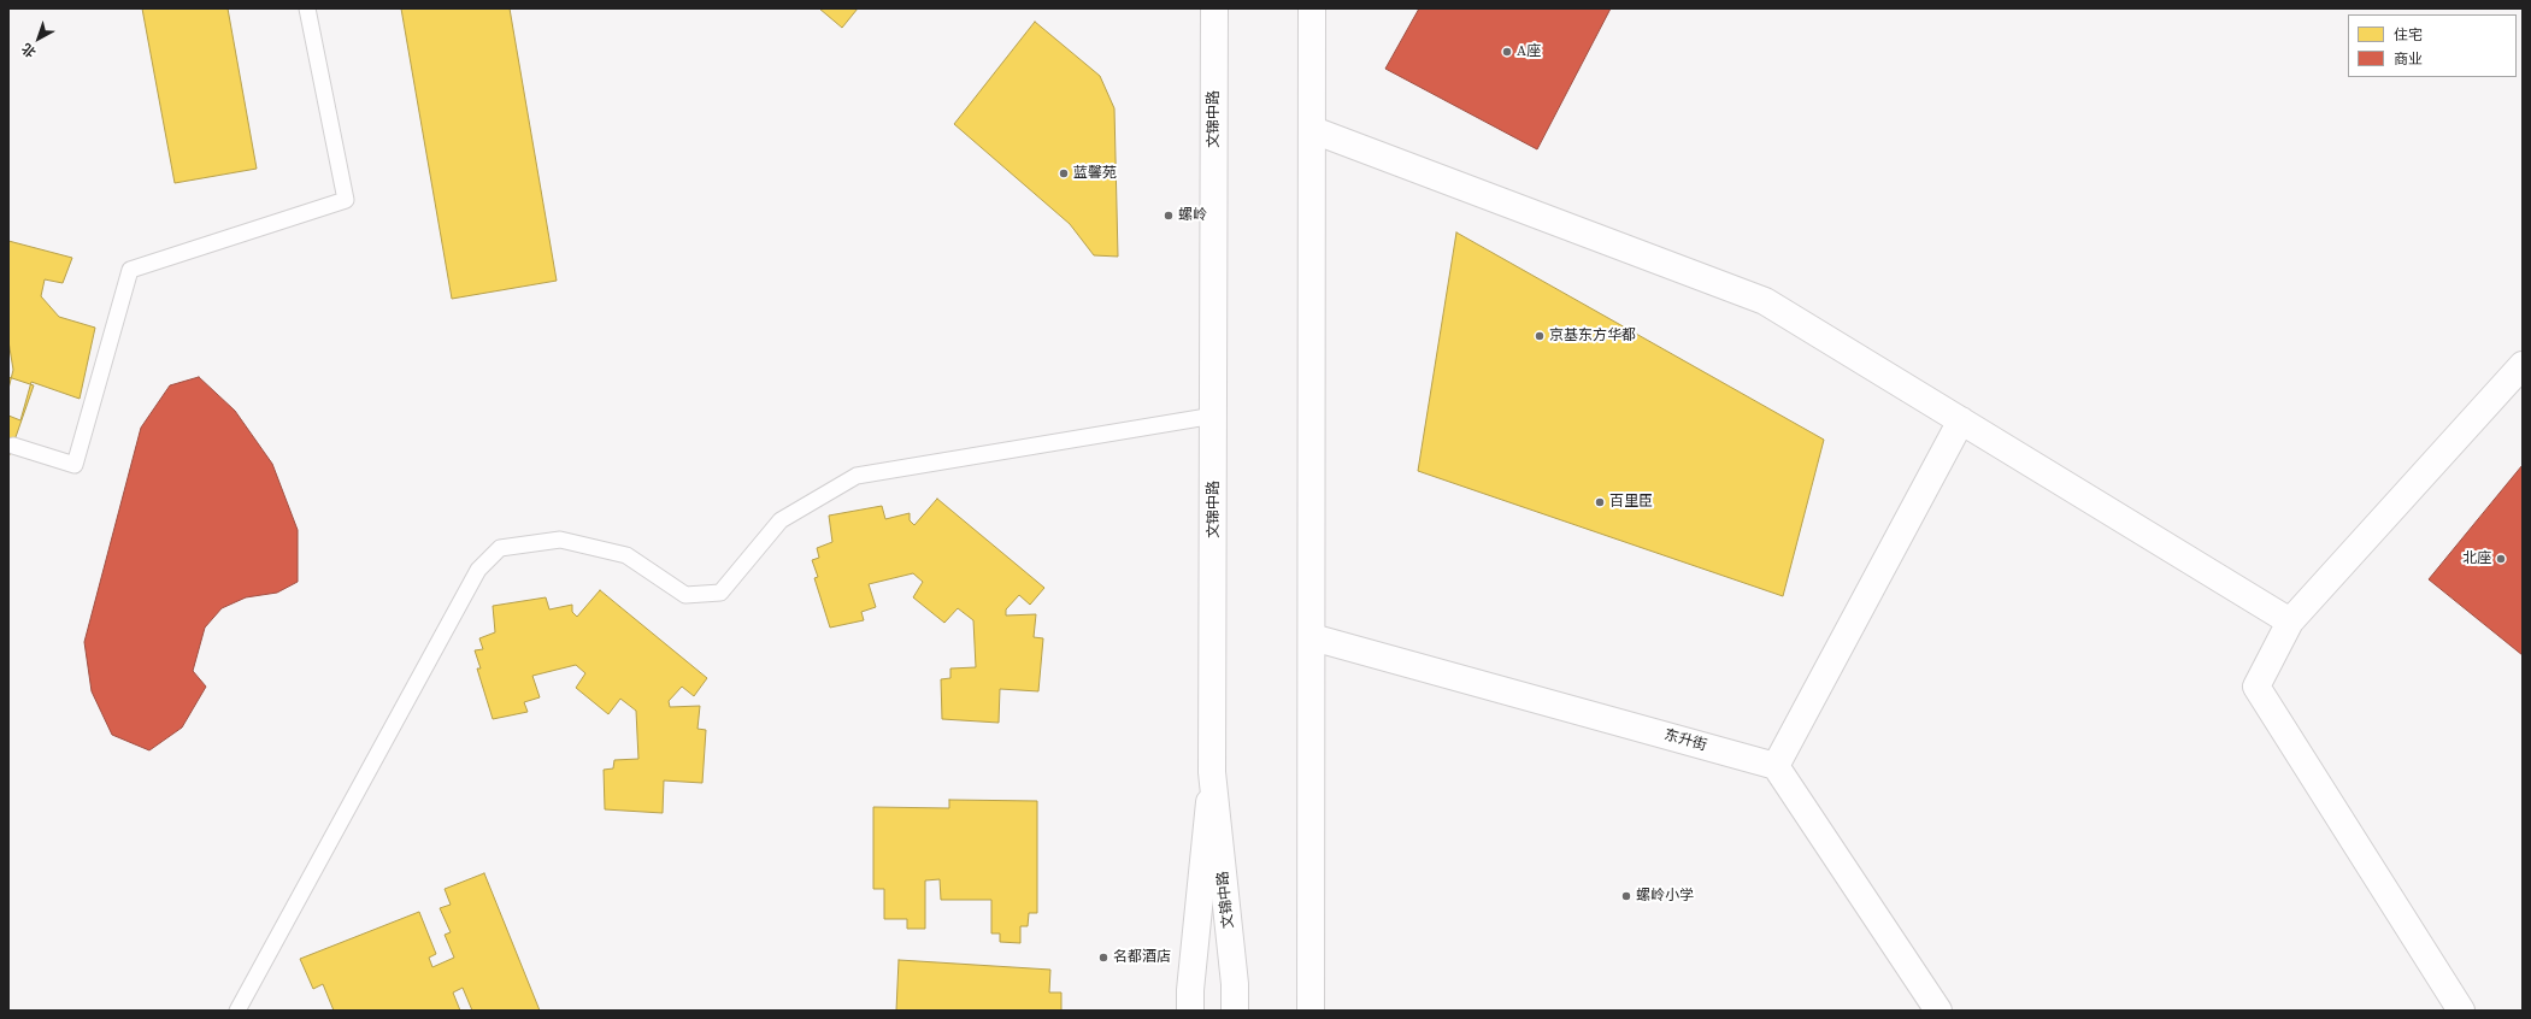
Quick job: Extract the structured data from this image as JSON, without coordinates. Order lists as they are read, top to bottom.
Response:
{
  "streets": {
    "street": ["文锦中路", "东升街"]
  },
  "places": [
    "A座",
    "蓝馨苑",
    "螺岭",
    "京基东方华都",
    "百里臣",
    "北座",
    "螺岭小学",
    "名都酒店"
  ],
  "legend": ["住宅", "商业"],
  "north": "bottom left"
}
